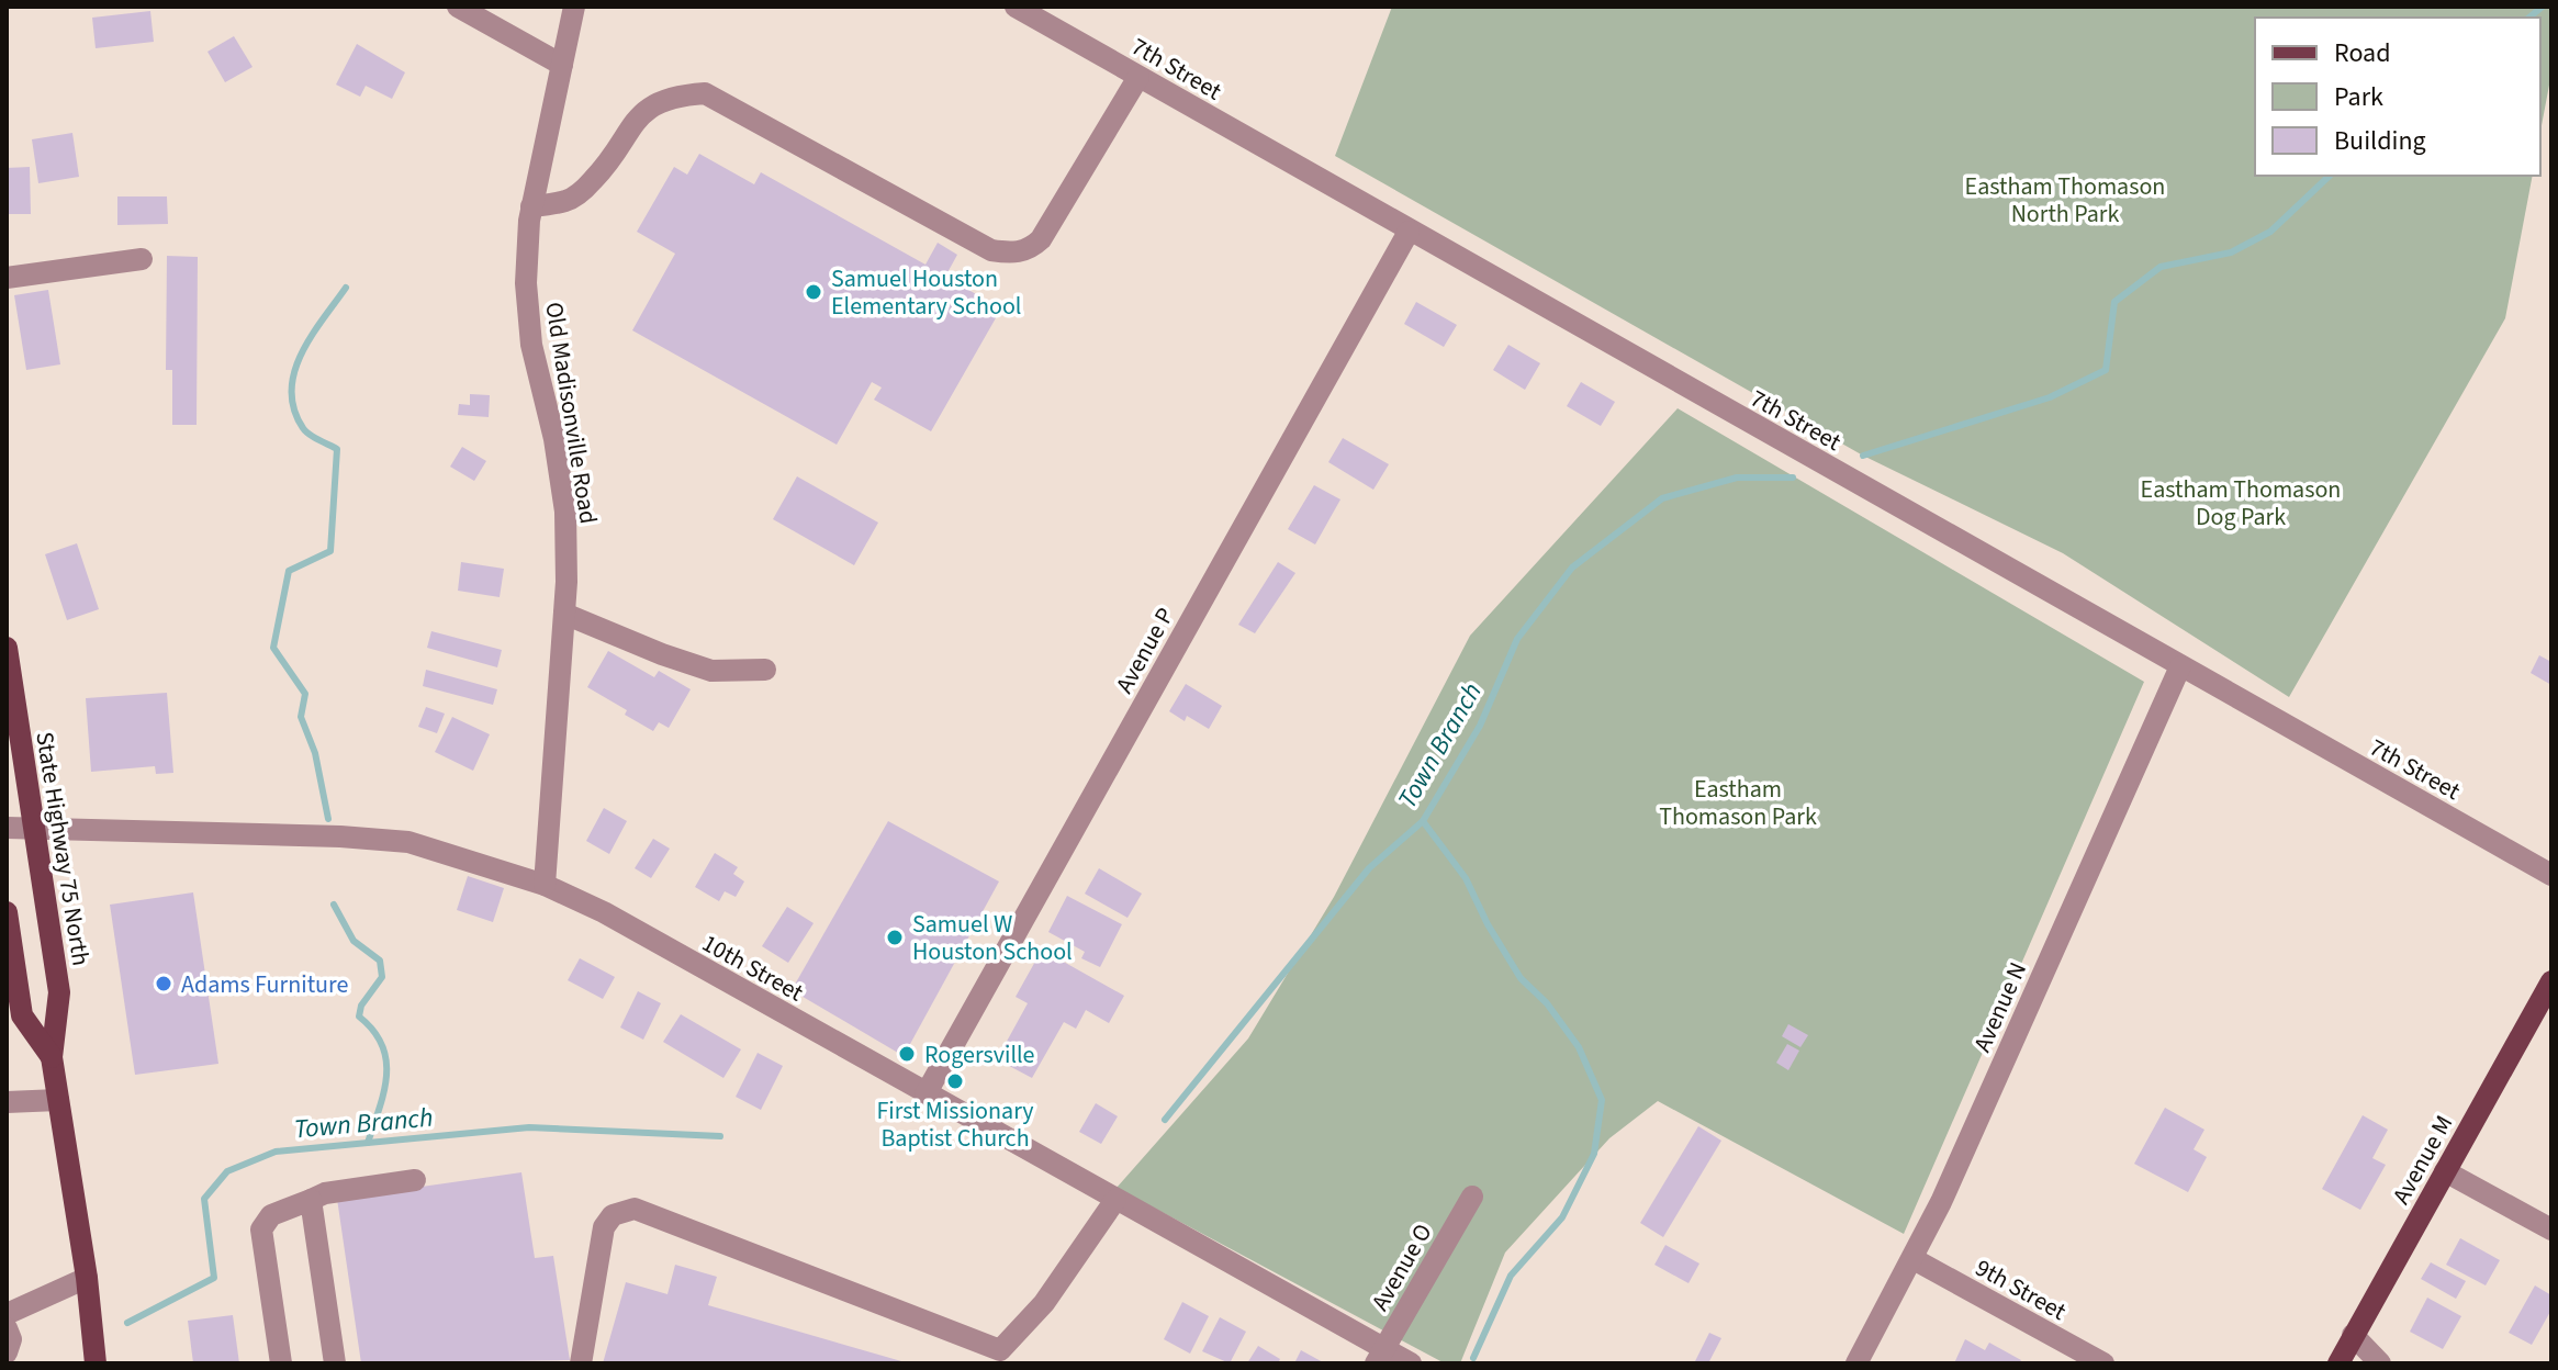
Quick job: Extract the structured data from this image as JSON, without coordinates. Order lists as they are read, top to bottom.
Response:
{
  "streets": {
    "main road": ["State Highway 75 North", "Avenue M"],
    "street": [
      "7th Street",
      "Old Madisonville Road",
      "Avenue P",
      "10th Street",
      "Avenue N",
      "Avenue O",
      "9th Street"
    ]
  },
  "crossings": [
    ["7th Street", "Avenue P"],
    ["7th Street", "Avenue N"],
    ["Old Madisonville Road", "10th Street"],
    ["Avenue P", "10th Street"],
    ["State Highway 75 North", "10th Street"],
    ["10th Street", "Avenue O"],
    ["Avenue N", "9th Street"]
  ],
  "water": ["Town Branch"],
  "parks": ["Eastham Thomason North Park", "Eastham Thomason Dog Park", "Eastham Thomason Park"],
  "places": [
    "Samuel Houston Elementary School",
    "Samuel W Houston School",
    "Adams Furniture",
    "Rogersville",
    "First Missionary Baptist Church"
  ],
  "legend": ["Road", "Park", "Building"]
}
